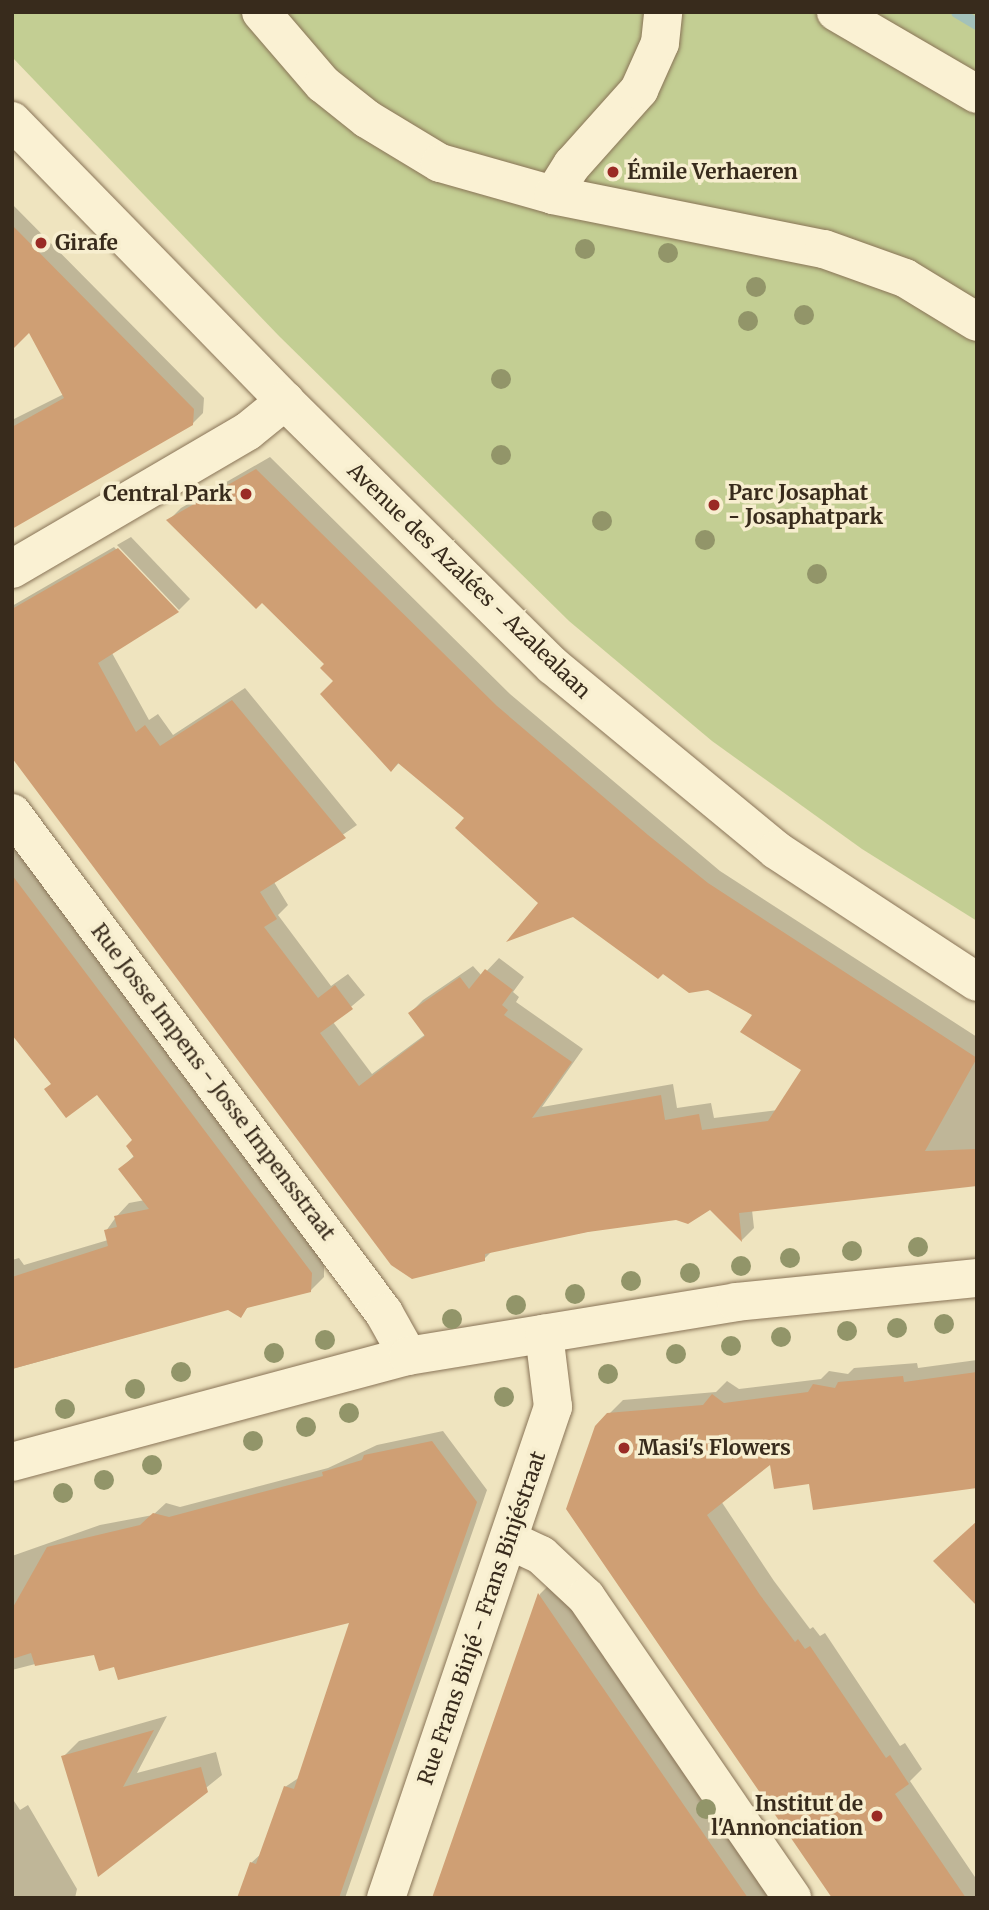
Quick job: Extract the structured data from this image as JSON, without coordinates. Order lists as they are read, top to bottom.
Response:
{
  "streets": {
    "street": ["Avenue des Azalées - Azalealaan", "Rue Josse Impens - Josse Impensstraat", "Rue Frans Binjé - Frans Binjéstraat"]
  },
  "places": [
    "Émile Verhaeren",
    "Girafe",
    "Central Park",
    "Parc Josaphat - Josaphatpark",
    "Masi's Flowers",
    "Institut de l'Annonciation"
  ]
}
